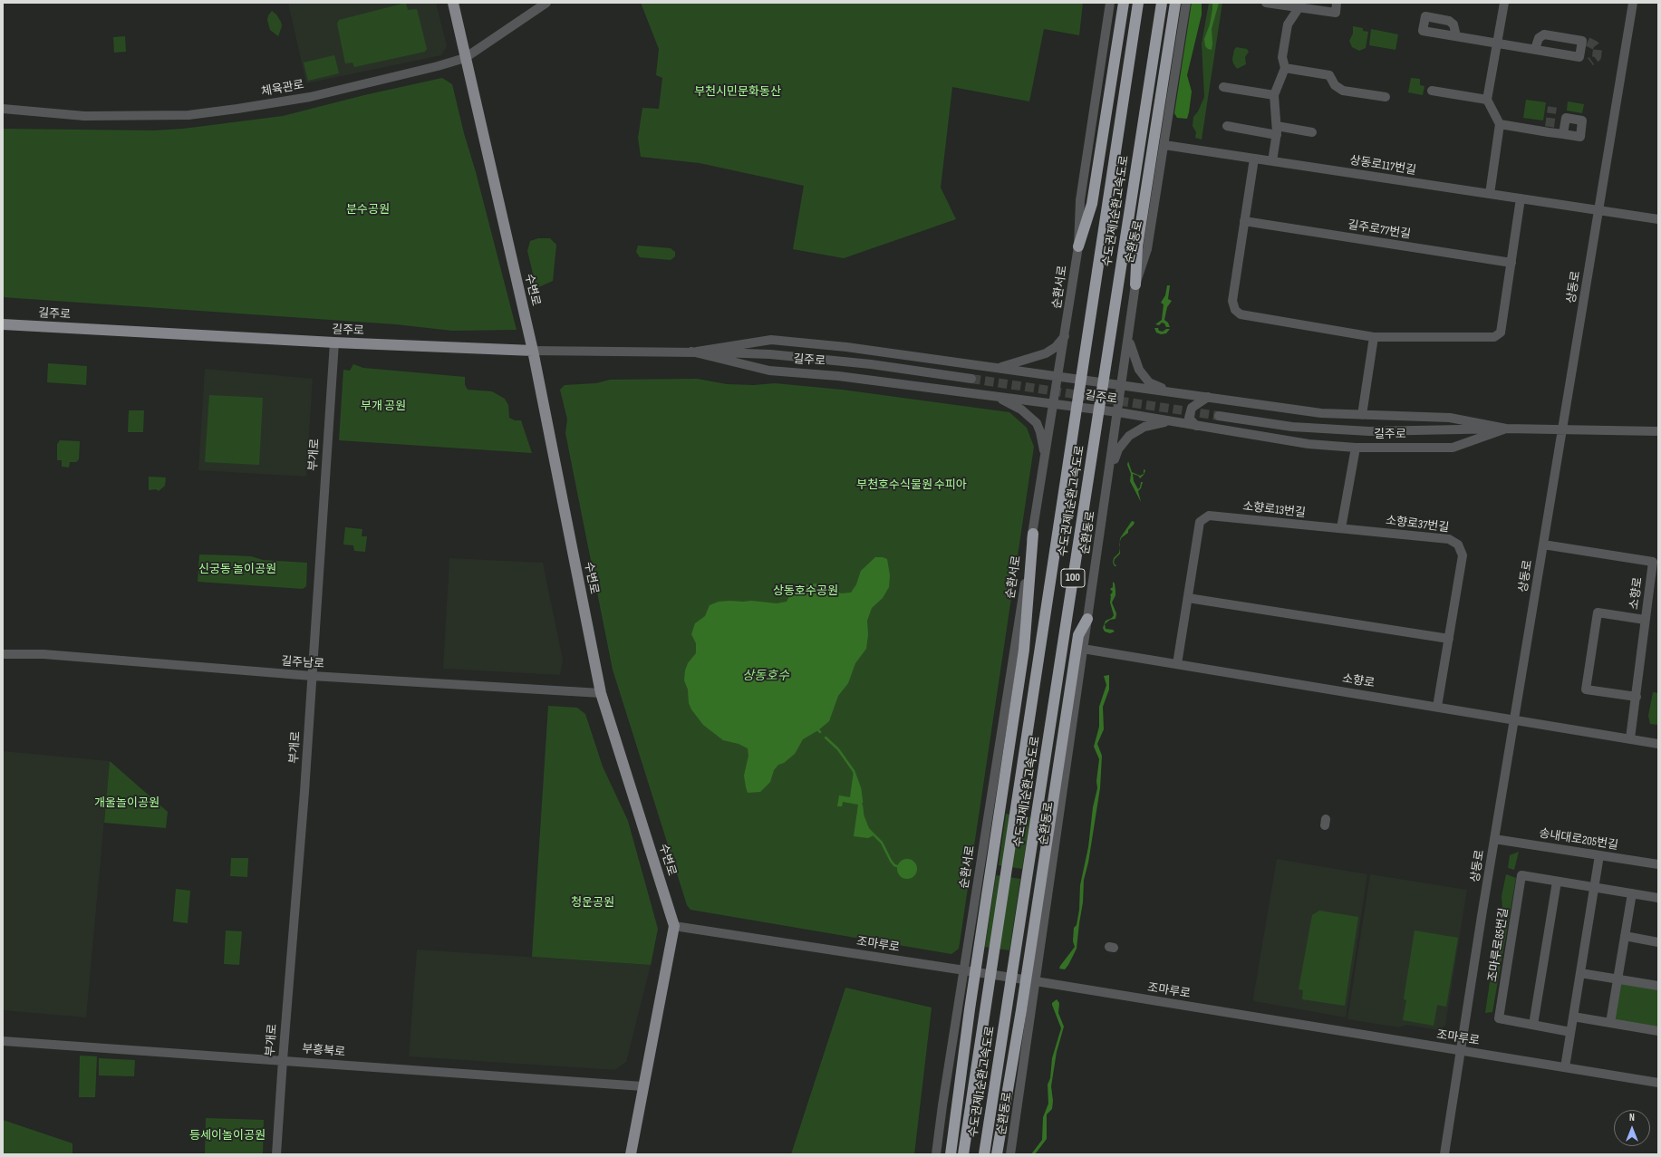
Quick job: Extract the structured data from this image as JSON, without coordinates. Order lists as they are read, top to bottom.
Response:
{
  "streets": {
    "highway": ["수도권제1순환고속도로", "100"],
    "main road": ["수변로", "길주로"],
    "street": [
      "체육관로",
      "상동로117번길",
      "길주로77번길",
      "순환동로",
      "순환서로",
      "상동로",
      "부개로",
      "소향로13번길",
      "소향로37번길",
      "소향로",
      "길주남로",
      "송내대로205번길",
      "조마루로",
      "조마루로85번길",
      "부흥북로"
    ]
  },
  "crossings": [
    ["체육관로", "수변로"],
    ["상동로117번길", "순환동로"],
    ["상동로117번길", "상동로"],
    ["순환동로", "길주로"],
    ["순환동로", "소향로"],
    ["순환동로", "조마루로"],
    ["순환서로", "길주로"],
    ["순환서로", "조마루로"],
    ["상동로", "길주로"],
    ["상동로", "소향로"],
    ["상동로", "송내대로205번길"],
    ["상동로", "조마루로"],
    ["수변로", "길주로"],
    ["수변로", "길주남로"],
    ["수변로", "조마루로"],
    ["수변로", "부흥북로"],
    ["길주로", "부개로"],
    ["부개로", "길주남로"],
    ["부개로", "부흥북로"],
    ["소향로13번길", "소향로37번길"],
    ["소향로13번길", "소향로"],
    ["소향로37번길", "소향로"]
  ],
  "water": ["상동호수"],
  "parks": [
    "부천시민문화동산",
    "분수공원",
    "부개 공원",
    "부천호수식물원 수피아",
    "신궁동 놀이공원",
    "상동호수공원",
    "개울놀이공원",
    "청운공원",
    "등세이놀이공원"
  ],
  "north": "top"
}
